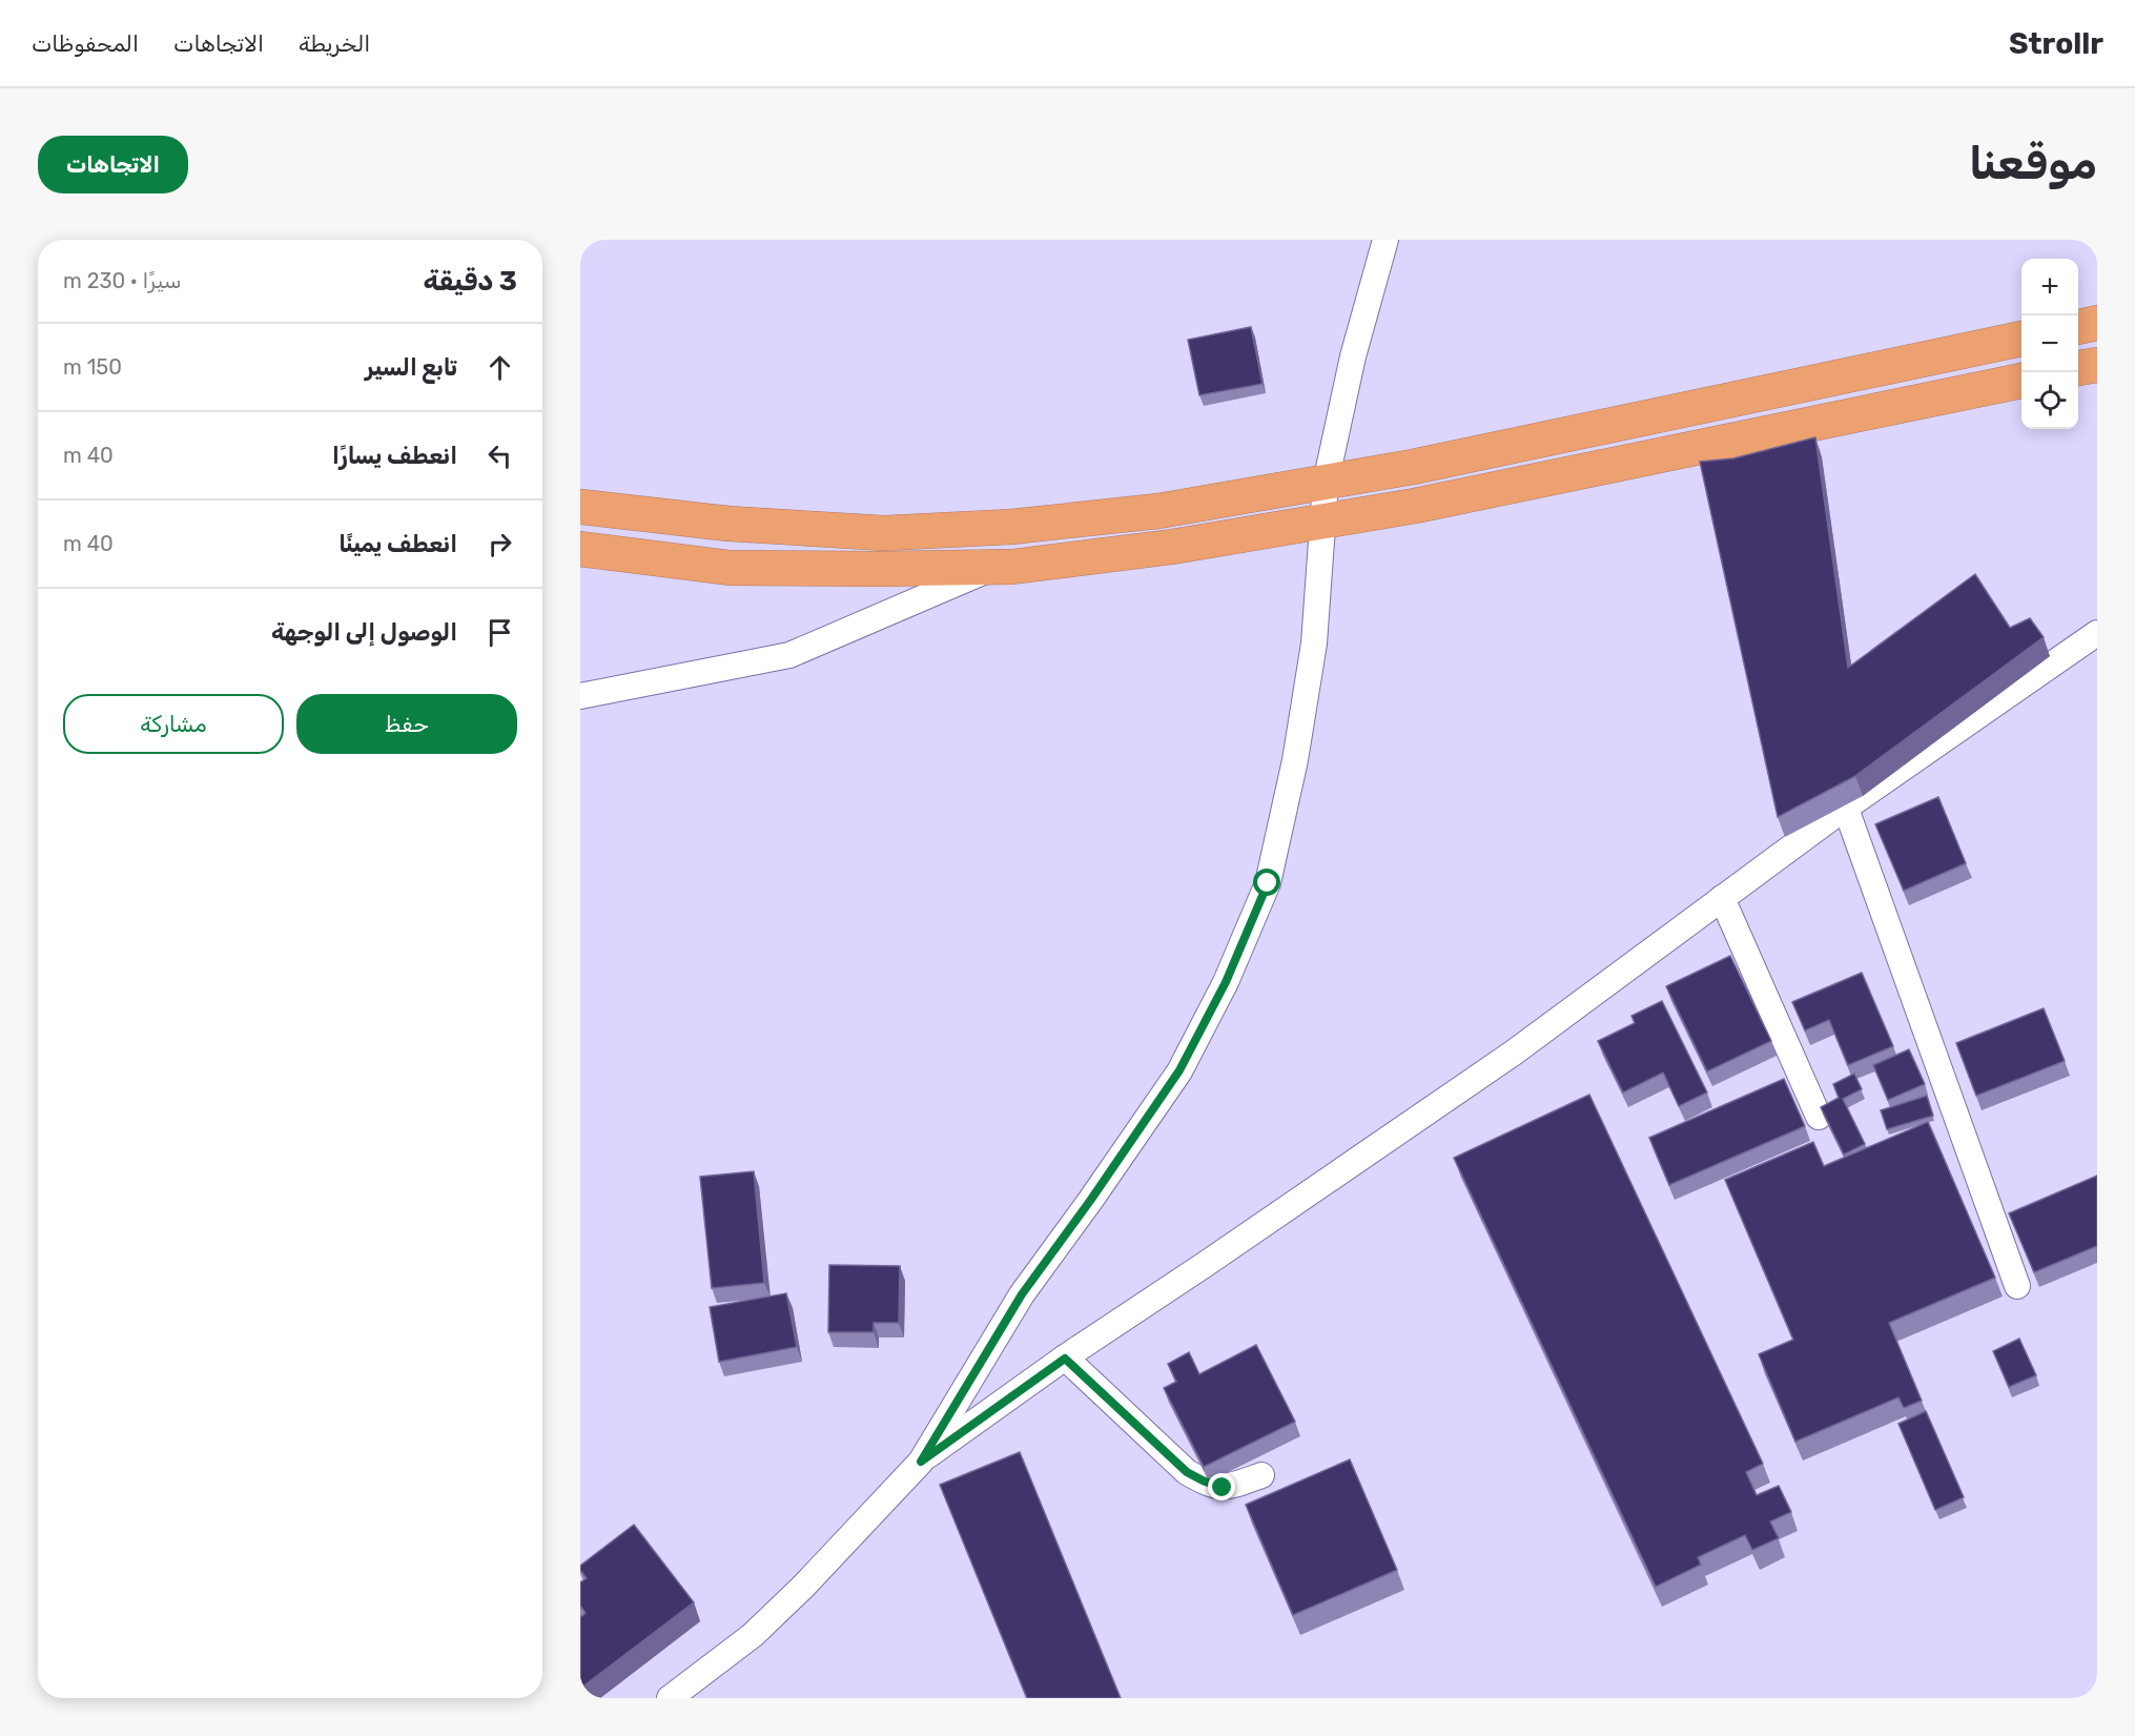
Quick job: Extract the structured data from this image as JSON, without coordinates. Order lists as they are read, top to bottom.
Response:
{
  "page": {
    "header": "Strollr",
    "nav": ["الخريطة", "الاتجاهات", "المحفوظات"],
    "buttons": [
      "الاتجاهات",
      ["حفظ", "مشاركة"]
    ],
    "title": "موقعنا",
    "heading": ["3 دقيقة", "سيرًا · 230 m"],
    "map_buttons": ["+", "−"],
    "list": [
      ["تابع السير", "150 m"],
      ["انعطف يسارًا", "40 m"],
      ["انعطف يمينًا", "40 m"],
      "الوصول إلى الوجهة"
    ]
  }
}
